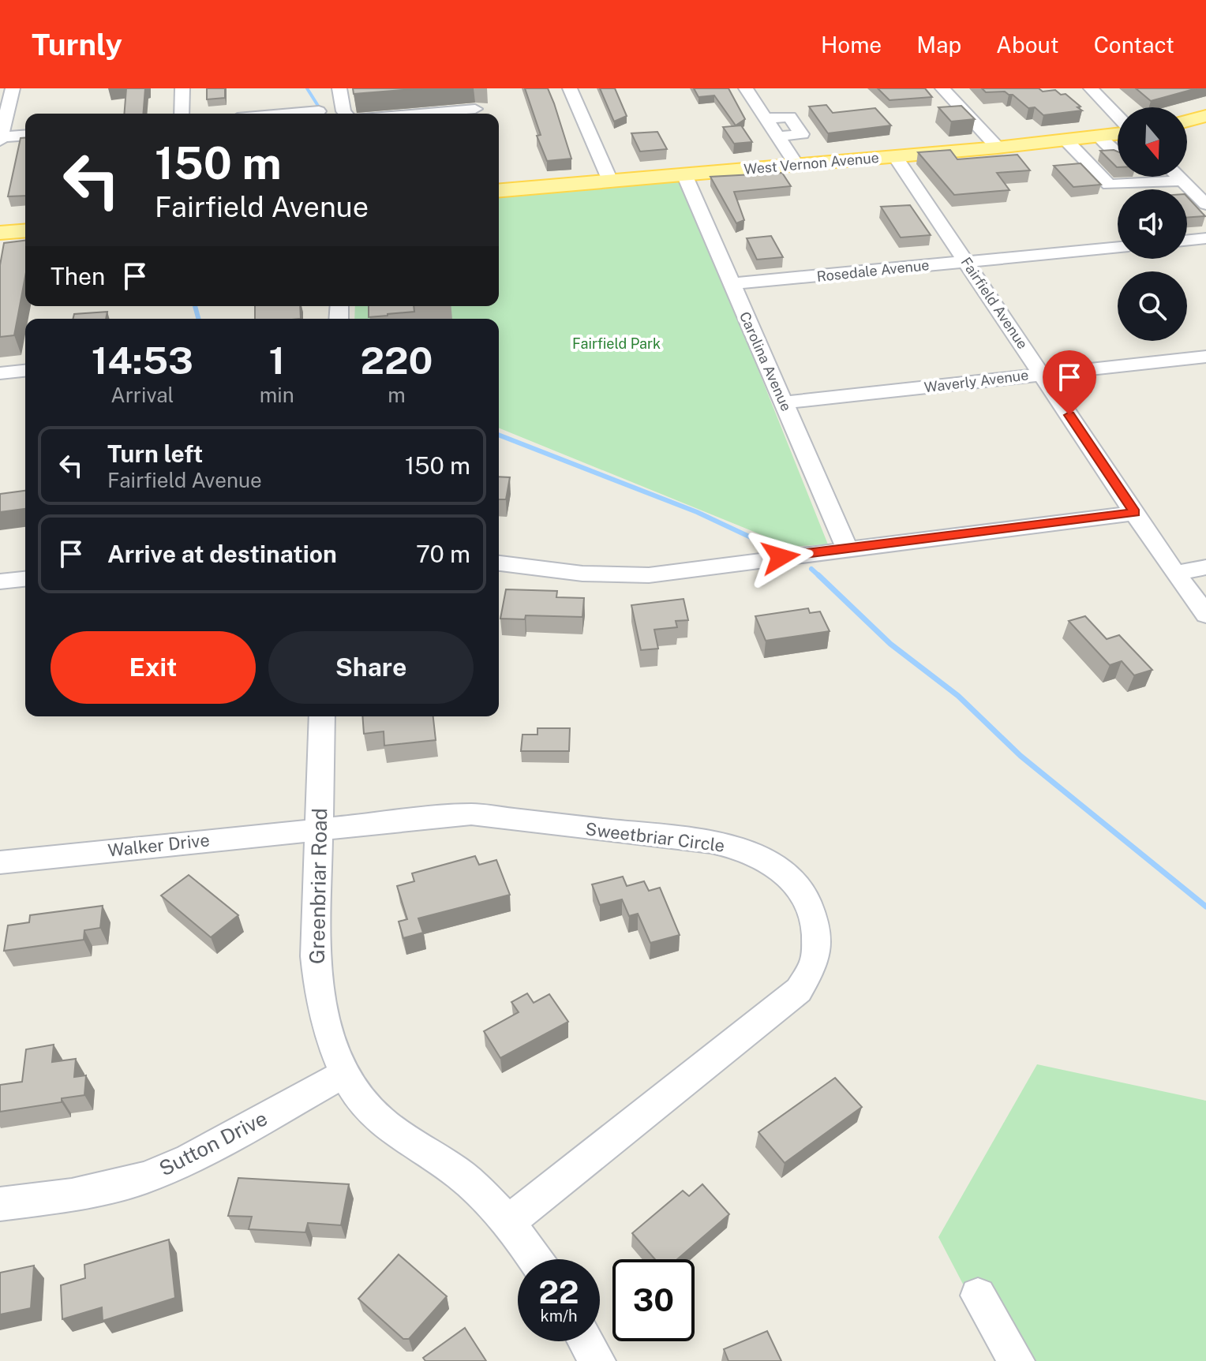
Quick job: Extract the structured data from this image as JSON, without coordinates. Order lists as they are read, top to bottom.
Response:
{
  "streets": {
    "main road": ["West Vernon Avenue"],
    "street": [
      "Rosedale Avenue",
      "Fairfield Avenue",
      "Carolina Avenue",
      "Waverly Avenue",
      "Sweetbriar Circle",
      "Walker Drive",
      "Greenbriar Road",
      "Sutton Drive"
    ]
  },
  "crossings": [
    ["West Vernon Avenue", "Fairfield Avenue"],
    ["West Vernon Avenue", "Carolina Avenue"],
    ["Rosedale Avenue", "Fairfield Avenue"],
    ["Rosedale Avenue", "Carolina Avenue"],
    ["Fairfield Avenue", "Waverly Avenue"],
    ["Carolina Avenue", "Waverly Avenue"],
    ["Sweetbriar Circle", "Walker Drive"],
    ["Sweetbriar Circle", "Greenbriar Road"],
    ["Walker Drive", "Greenbriar Road"],
    ["Greenbriar Road", "Sutton Drive"]
  ],
  "parks": ["Fairfield Park"],
  "north": "bottom",
  "page": {
    "header": "Turnly",
    "nav": [
      "Home",
      "Map",
      "About",
      "Contact"
    ],
    "turn": ["150 m", "Fairfield Avenue"],
    "then": "Then",
    "eta": [
      "14:53",
      "Arrival",
      "1",
      "min",
      "220",
      "m"
    ],
    "list": [
      {
        "name": "Turn left",
        "note": "Fairfield Avenue",
        "value": "150 m"
      },
      {
        "name": "Arrive at destination",
        "value": "70 m"
      }
    ],
    "buttons": ["Exit", "Share"],
    "speed": "22 km/h",
    "limit": "30"
  }
}
